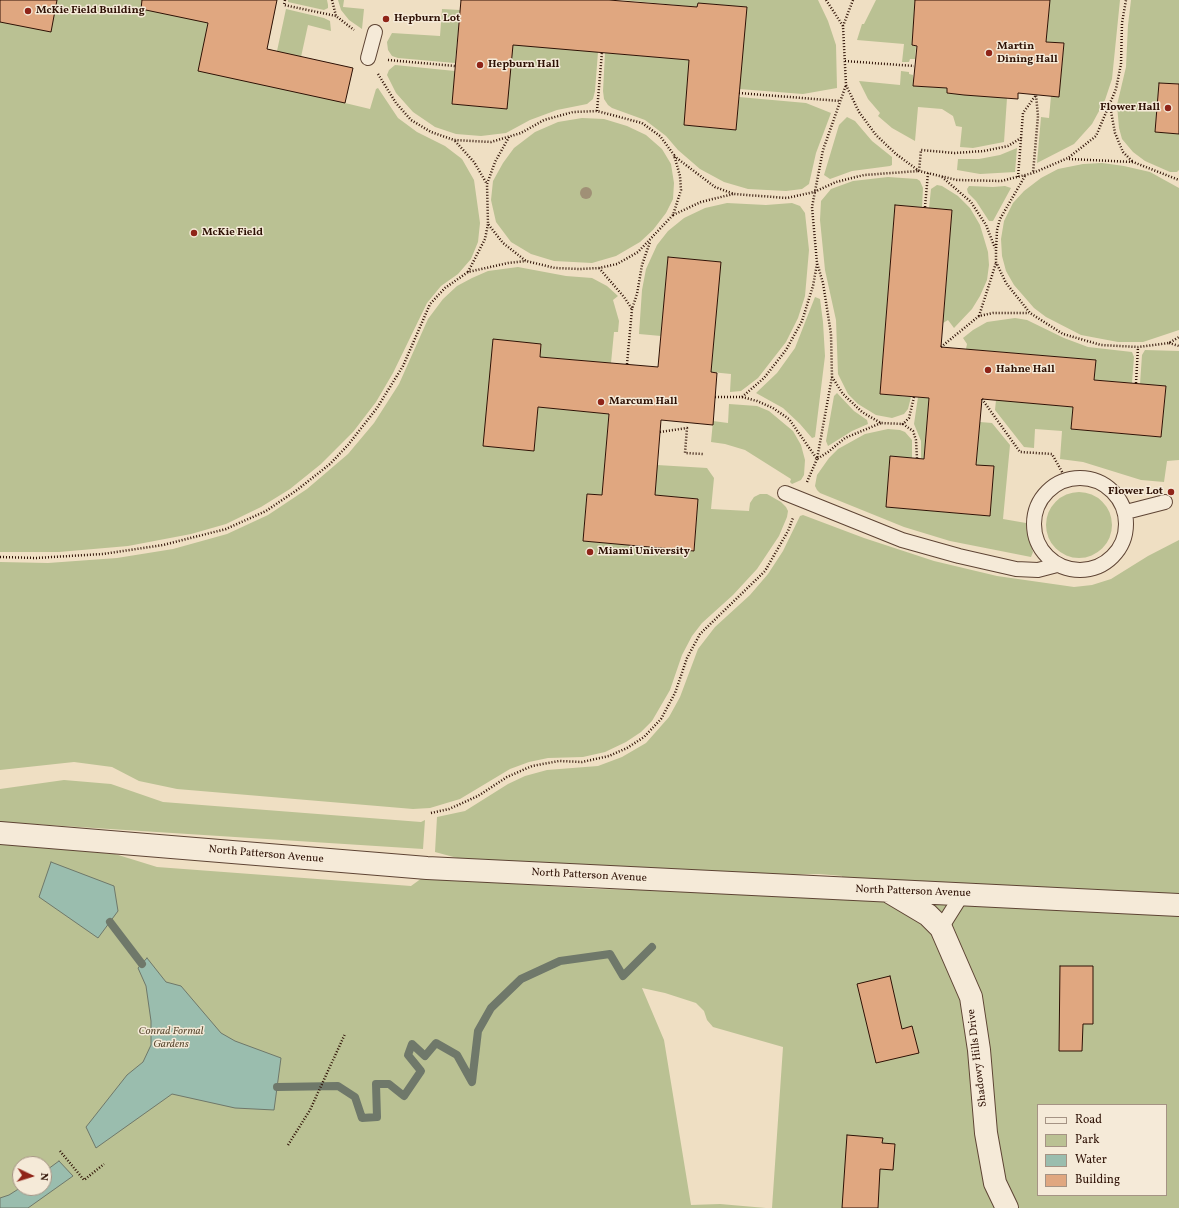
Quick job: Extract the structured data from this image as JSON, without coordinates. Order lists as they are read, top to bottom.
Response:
{
  "streets": {
    "street": ["North Patterson Avenue", "Shadowy Hills Drive"]
  },
  "crossings": [
    ["North Patterson Avenue", "Shadowy Hills Drive"]
  ],
  "parks": ["Conrad Formal Gardens"],
  "places": [
    "McKie Field Building",
    "Hepburn Lot",
    "Martin Dining Hall",
    "Hepburn Hall",
    "Flower Hall",
    "McKie Field",
    "Hahne Hall",
    "Marcum Hall",
    "Flower Lot",
    "Miami University"
  ],
  "legend": [
    "Road",
    "Park",
    "Water",
    "Building"
  ],
  "north": "right"
}
